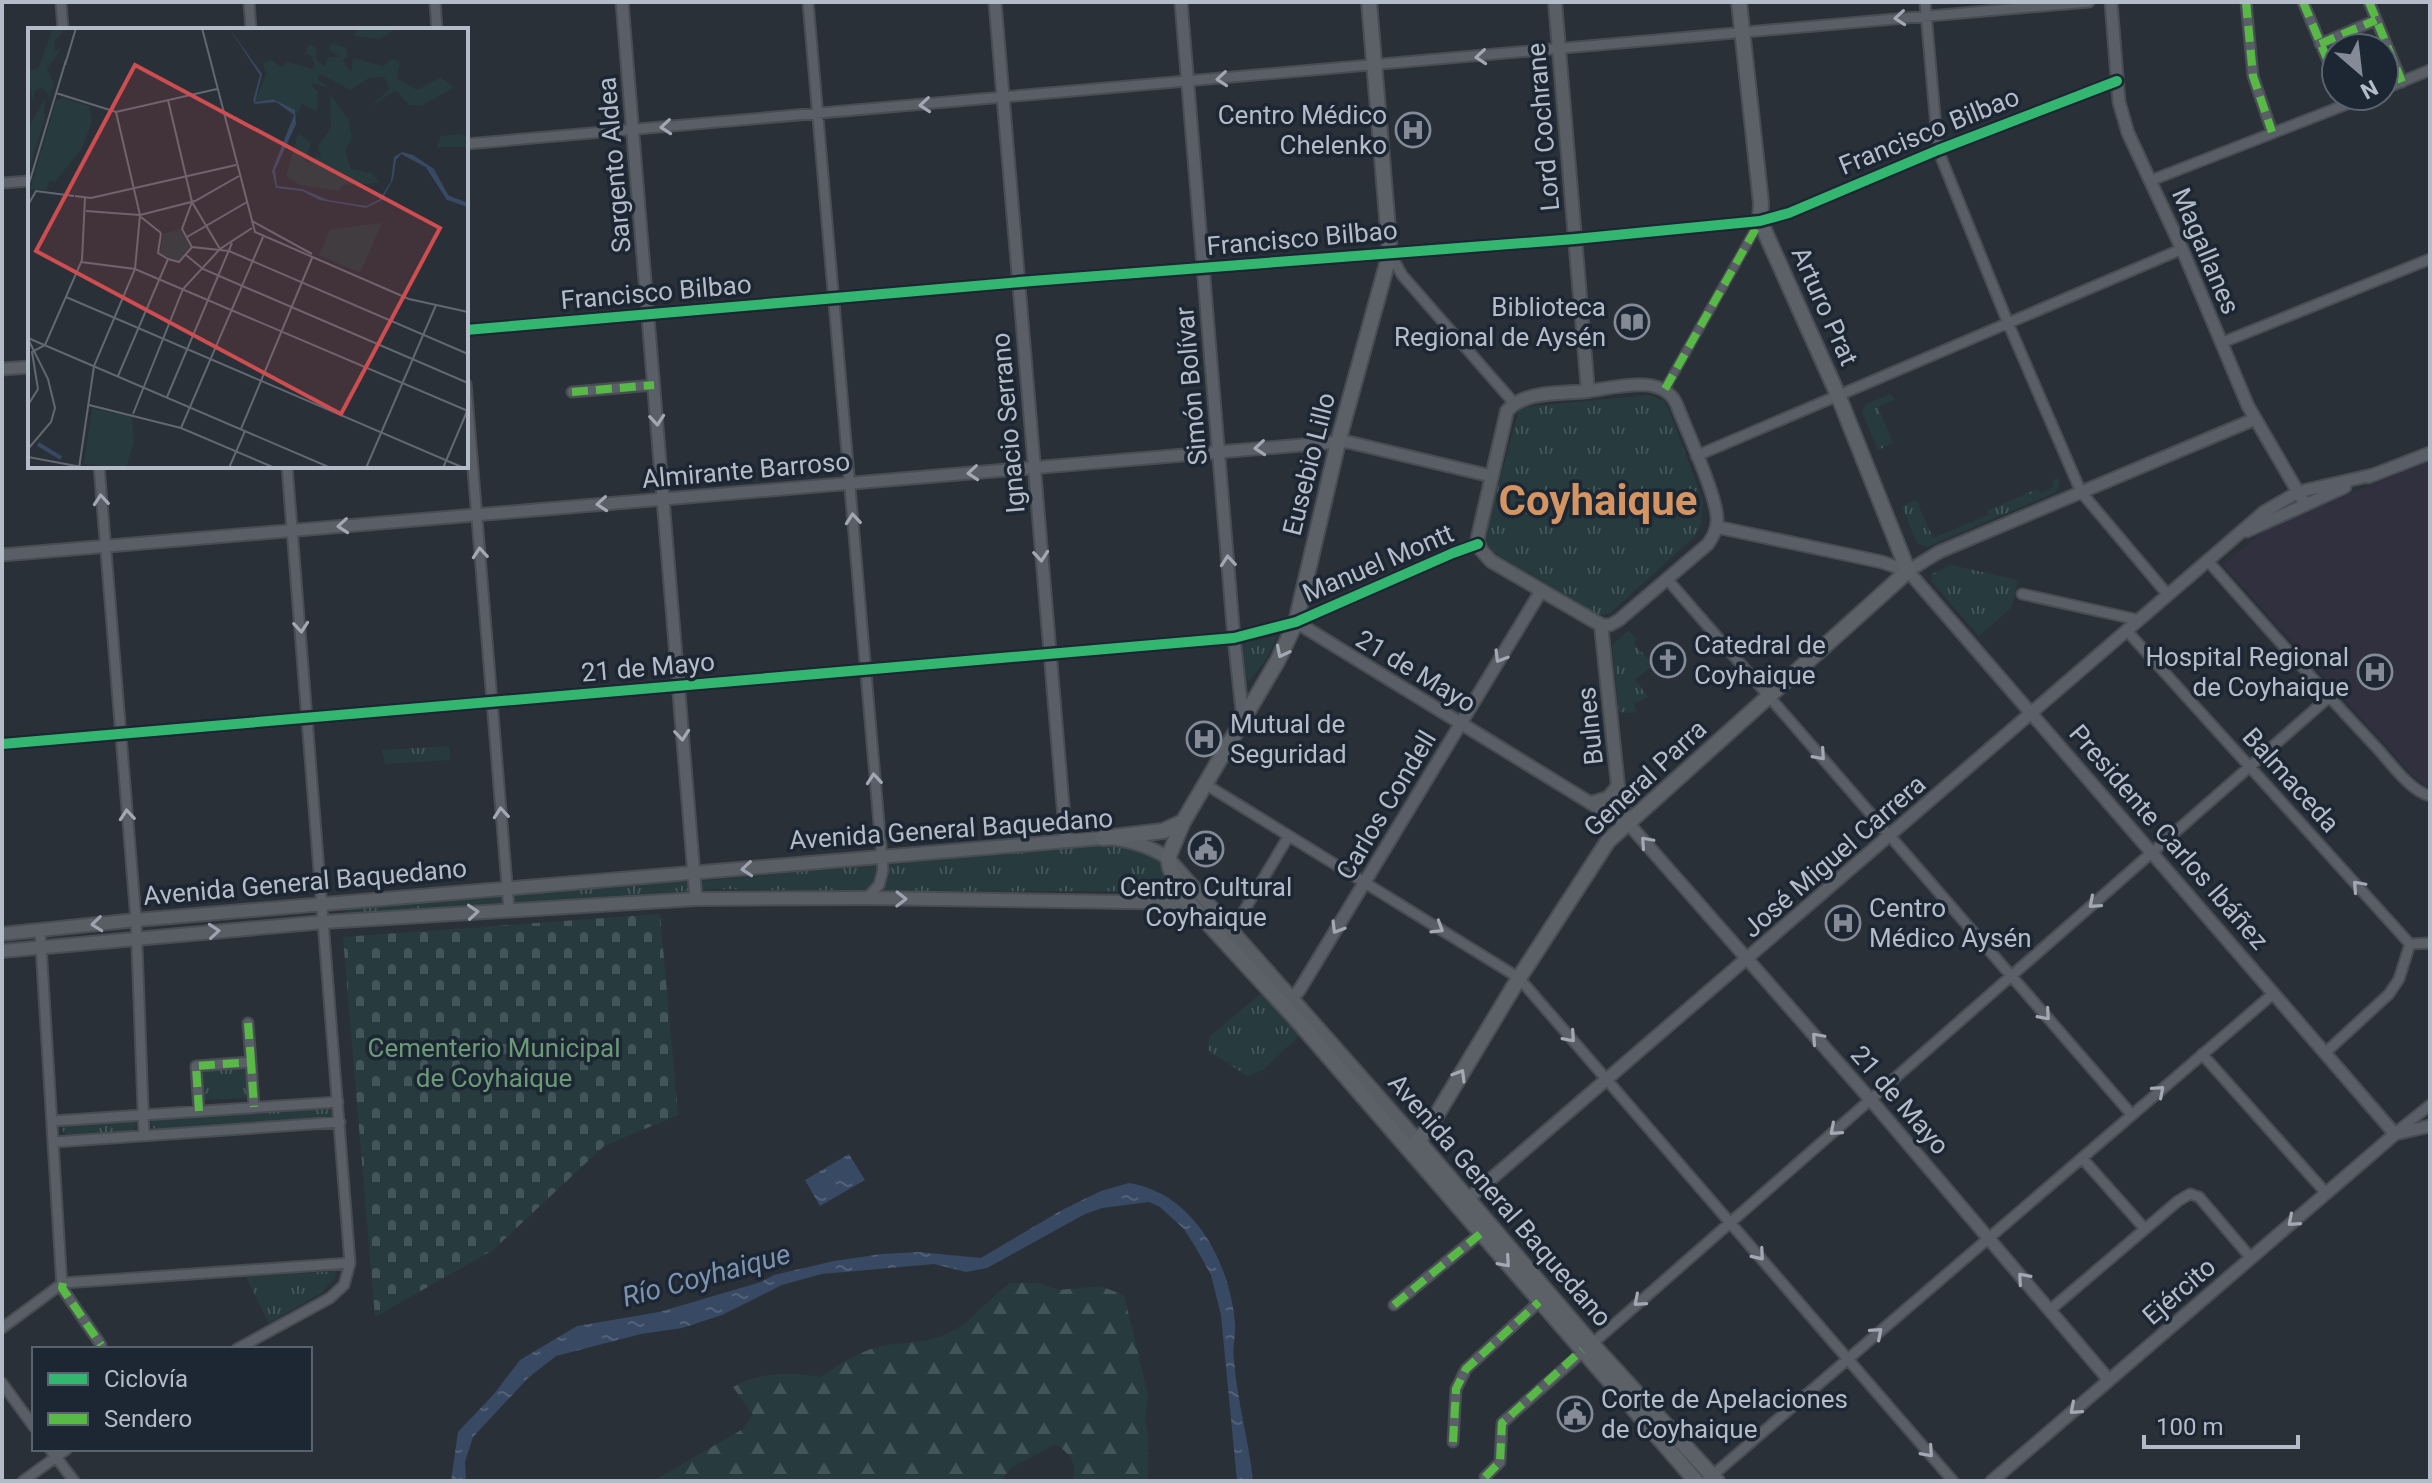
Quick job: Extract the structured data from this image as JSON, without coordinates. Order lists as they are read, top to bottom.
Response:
{
  "streets": {
    "main road": [
      "Lord Cochrane",
      "Arturo Prat",
      "Eusebio Lillo",
      "Bulnes",
      "General Parra",
      "Avenida General Baquedano"
    ],
    "street": [
      "Francisco Bilbao",
      "Sargento Aldea",
      "Magallanes",
      "Simón Bolívar",
      "Ignacio Serrano",
      "Almirante Barroso",
      "Manuel Montt",
      "21 de Mayo",
      "Balmaceda",
      "Carlos Condell",
      "Presidente Carlos Ibáñez",
      "José Miguel Carrera",
      "Ejército"
    ]
  },
  "crossings": [
    ["Lord Cochrane", "Francisco Bilbao"],
    ["Lord Cochrane", "Almirante Barroso"],
    ["Lord Cochrane", "Manuel Montt"],
    ["Lord Cochrane", "Bulnes"],
    ["Lord Cochrane", "Carlos Condell"],
    ["Francisco Bilbao", "Sargento Aldea"],
    ["Francisco Bilbao", "Magallanes"],
    ["Francisco Bilbao", "Arturo Prat"],
    ["Francisco Bilbao", "Simón Bolívar"],
    ["Francisco Bilbao", "Ignacio Serrano"],
    ["Francisco Bilbao", "Eusebio Lillo"],
    ["Sargento Aldea", "Almirante Barroso"],
    ["Sargento Aldea", "21 de Mayo"],
    ["Sargento Aldea", "Avenida General Baquedano"],
    ["Magallanes", "General Parra"],
    ["Magallanes", "José Miguel Carrera"],
    ["Arturo Prat", "General Parra"],
    ["Arturo Prat", "Presidente Carlos Ibáñez"],
    ["Simón Bolívar", "Eusebio Lillo"],
    ["Simón Bolívar", "Almirante Barroso"],
    ["Simón Bolívar", "21 de Mayo"],
    ["Ignacio Serrano", "Almirante Barroso"],
    ["Ignacio Serrano", "21 de Mayo"],
    ["Ignacio Serrano", "Avenida General Baquedano"],
    ["Eusebio Lillo", "Almirante Barroso"],
    ["Eusebio Lillo", "Manuel Montt"],
    ["Eusebio Lillo", "21 de Mayo"],
    ["Eusebio Lillo", "Avenida General Baquedano"],
    ["Almirante Barroso", "Manuel Montt"],
    ["Almirante Barroso", "Bulnes"],
    ["Almirante Barroso", "Carlos Condell"],
    ["Manuel Montt", "21 de Mayo"],
    ["Manuel Montt", "Bulnes"],
    ["Manuel Montt", "Carlos Condell"],
    ["21 de Mayo", "Bulnes"],
    ["21 de Mayo", "General Parra"],
    ["21 de Mayo", "Carlos Condell"],
    ["21 de Mayo", "José Miguel Carrera"],
    ["21 de Mayo", "Ejército"],
    ["Bulnes", "General Parra"],
    ["Bulnes", "Carlos Condell"],
    ["General Parra", "Avenida General Baquedano"],
    ["General Parra", "Presidente Carlos Ibáñez"],
    ["Balmaceda", "José Miguel Carrera"],
    ["Carlos Condell", "Avenida General Baquedano"],
    ["Avenida General Baquedano", "José Miguel Carrera"],
    ["Presidente Carlos Ibáñez", "José Miguel Carrera"],
    ["Presidente Carlos Ibáñez", "Ejército"]
  ],
  "one_way": ["Almirante Barroso", "Balmaceda", "Ejército"],
  "districts": ["Coyhaique"],
  "water": ["Río Coyhaique"],
  "parks": ["Cementerio Municipal de Coyhaique"],
  "places": {
    "hospital": [
      "Centro Médico Chelenko",
      "Hospital Regional de Coyhaique",
      "Mutual de Seguridad",
      "Centro Médico Aysén"
    ],
    "library": ["Biblioteca Regional de Aysén"],
    "church": ["Catedral de Coyhaique"],
    "public building": ["Centro Cultural Coyhaique", "Corte de Apelaciones de Coyhaique"]
  },
  "legend": ["Ciclovía", "Sendero"],
  "scale_bar": "100 m",
  "north": "bottom right"
}
